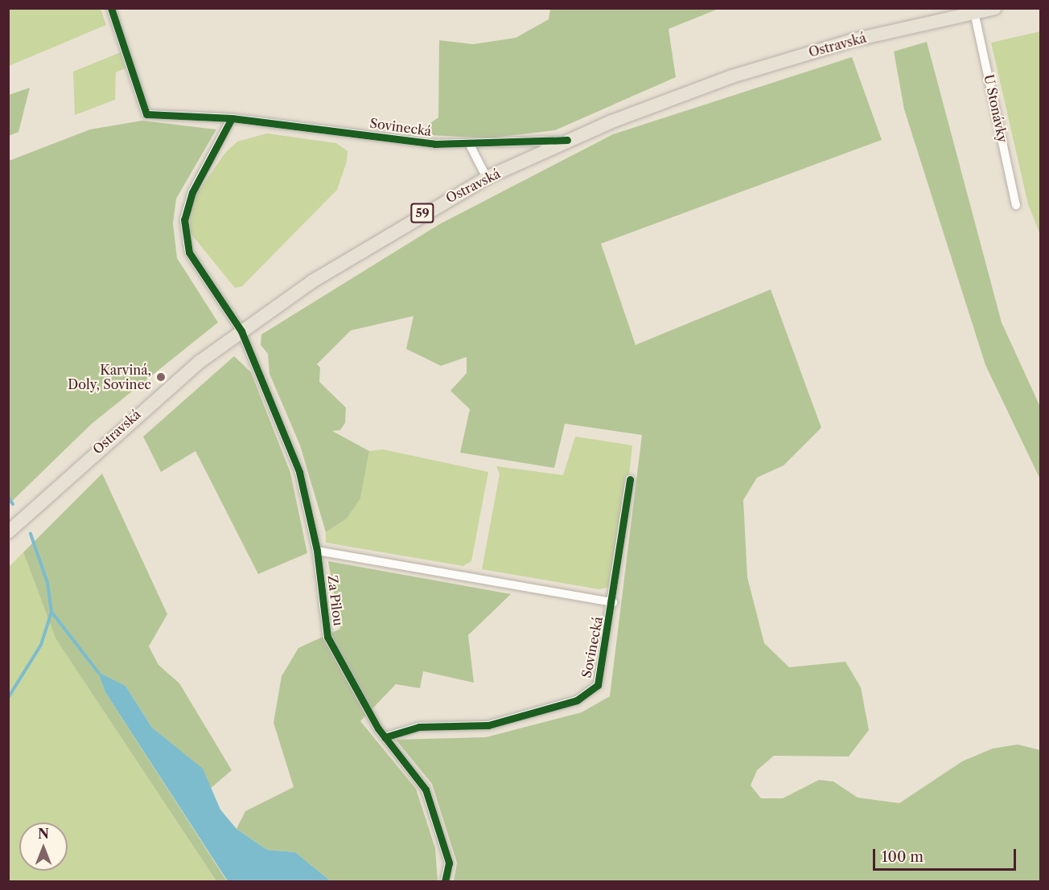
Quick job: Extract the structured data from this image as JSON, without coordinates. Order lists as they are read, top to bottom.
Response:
{
  "streets": {
    "main road": ["Ostravská", "59"],
    "street": ["U Stonávky", "Sovinecká", "Za Pilou"]
  },
  "crossings": [
    ["Ostravská", "U Stonávky"],
    ["Ostravská", "Sovinecká"],
    ["Ostravská", "Za Pilou"],
    ["Sovinecká", "Za Pilou"]
  ],
  "places": ["Karviná, Doly, Sovinec"],
  "scale_bar": "100 m",
  "north": "top"
}
